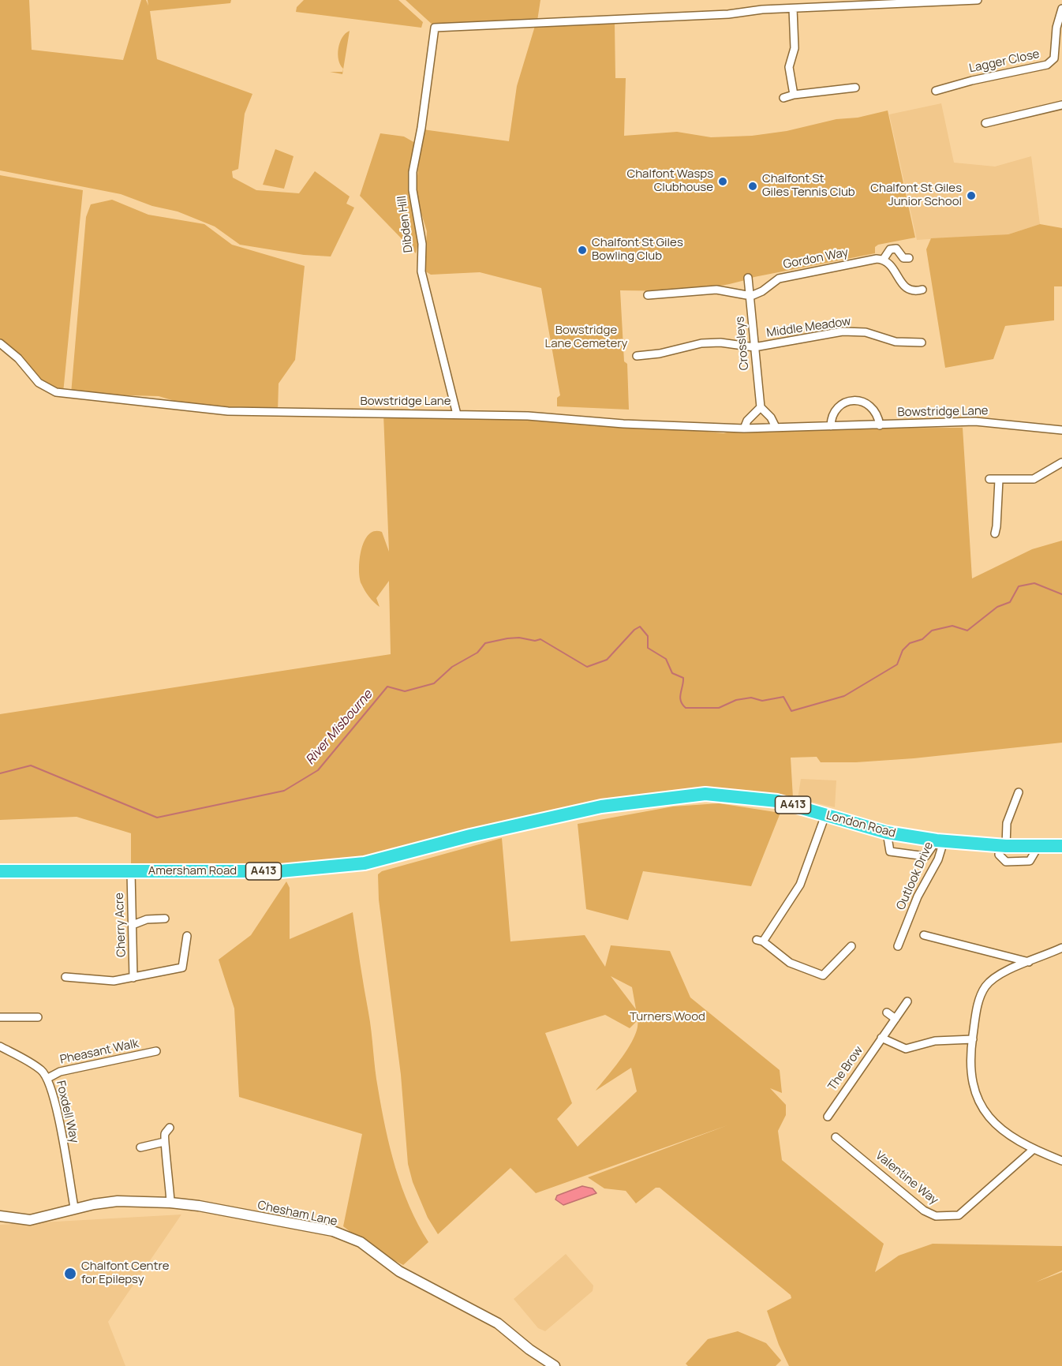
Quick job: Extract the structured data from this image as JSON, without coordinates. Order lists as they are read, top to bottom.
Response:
{
  "streets": {
    "highway": ["A413", "London Road", "Amersham Road"],
    "street": [
      "Lagger Close",
      "Dibden Hill",
      "Gordon Way",
      "Middle Meadow",
      "Crossleys",
      "Bowstridge Lane",
      "Outlook Drive",
      "Cherry Acre",
      "Pheasant Walk",
      "The Brow",
      "Foxdell Way",
      "Valentine Way",
      "Chesham Lane"
    ]
  },
  "crossings": [
    ["Dibden Hill", "Bowstridge Lane"],
    ["Gordon Way", "Crossleys"],
    ["Middle Meadow", "Crossleys"],
    ["London Road", "Amersham Road"],
    ["London Road", "Outlook Drive"],
    ["Amersham Road", "Cherry Acre"],
    ["Pheasant Walk", "Foxdell Way"],
    ["Foxdell Way", "Chesham Lane"]
  ],
  "water": ["River Misbourne"],
  "parks": ["Bowstridge Lane Cemetery", "Turners Wood"],
  "places": [
    "Chalfont Wasps Clubhouse",
    "Chalfont St Giles Tennis Club",
    "Chalfont St Giles Junior School",
    "Chalfont St Giles Bowling Club",
    "Chalfont Centre for Epilepsy"
  ]
}
